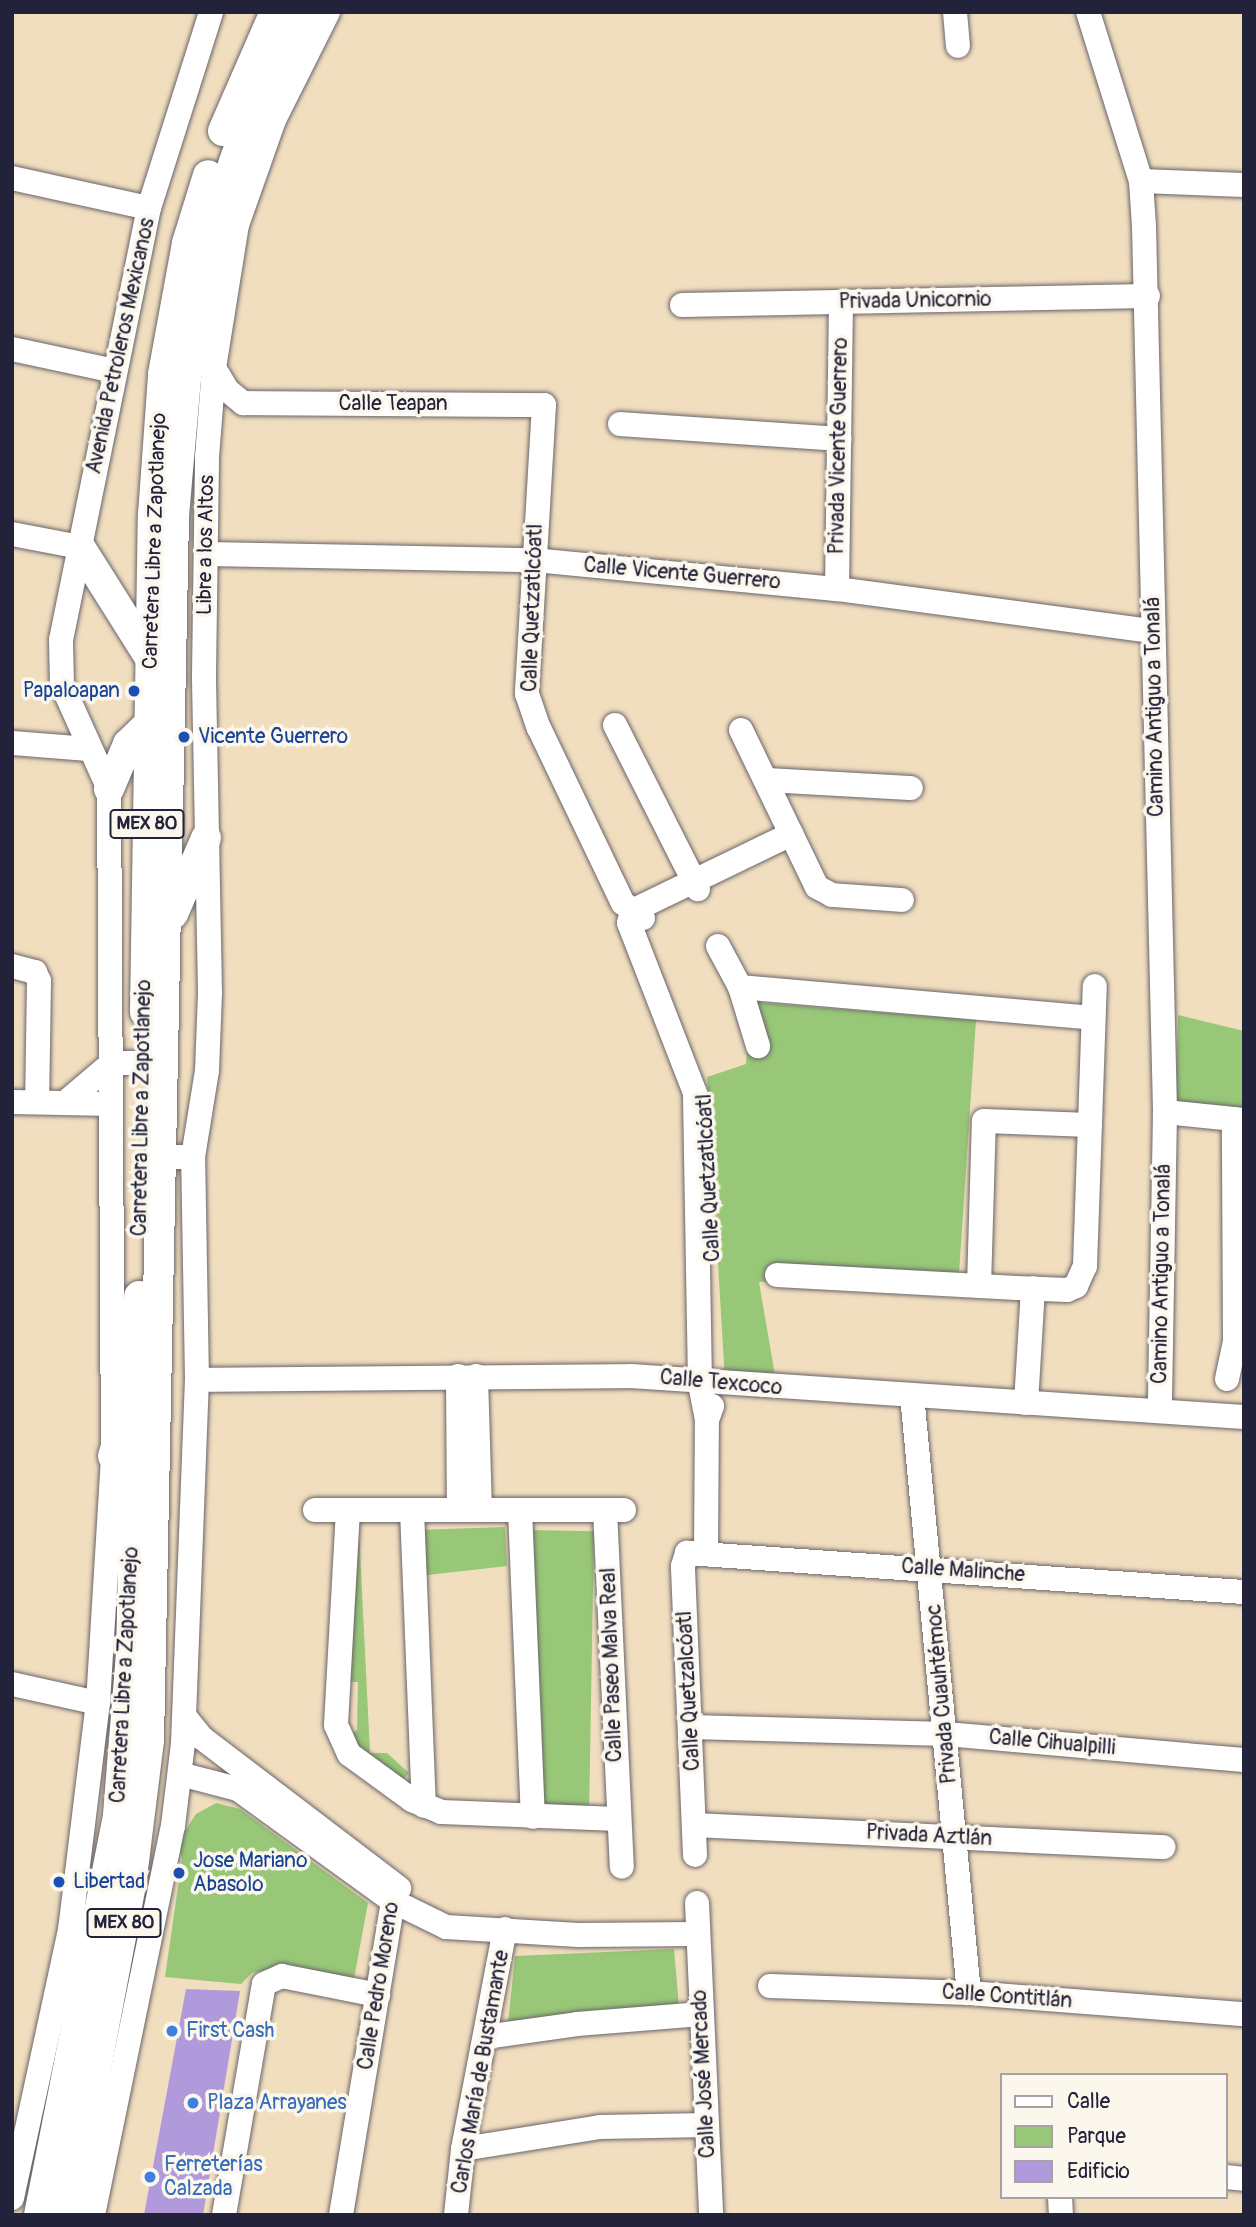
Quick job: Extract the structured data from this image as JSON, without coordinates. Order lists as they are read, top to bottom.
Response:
{
  "streets": {
    "main road": ["Carretera Libre a Zapotlanejo", "MEX 80"],
    "street": [
      "Privada Unicornio",
      "Avenida Petroleros Mexicanos",
      "Calle Teapan",
      "Privada Vicente Guerrero",
      "Libre a los Altos",
      "Calle Vicente Guerrero",
      "Calle Quetzatlcóatl",
      "Camino Antiguo a Tonalá",
      "Calle Texcoco",
      "Calle Malinche",
      "Calle Paseo Malva Real",
      "Calle Quetzalcóatl",
      "Privada Cuauhtémoc",
      "Calle Cihualpilli",
      "Privada Aztlán",
      "Calle Pedro Moreno",
      "Calle Contitlán",
      "Carlos María de Bustamante",
      "Calle José Mercado"
    ]
  },
  "crossings": [
    ["Privada Unicornio", "Privada Vicente Guerrero"],
    ["Privada Unicornio", "Camino Antiguo a Tonalá"],
    ["Calle Teapan", "Calle Quetzatlcóatl"],
    ["Privada Vicente Guerrero", "Calle Vicente Guerrero"],
    ["Carretera Libre a Zapotlanejo", "Libre a los Altos"],
    ["Carretera Libre a Zapotlanejo", "Calle Texcoco"],
    ["Libre a los Altos", "Calle Vicente Guerrero"],
    ["Calle Vicente Guerrero", "Calle Quetzatlcóatl"],
    ["Calle Vicente Guerrero", "Camino Antiguo a Tonalá"],
    ["Calle Quetzatlcóatl", "Calle Texcoco"],
    ["Calle Quetzatlcóatl", "Calle Malinche"],
    ["Calle Quetzatlcóatl", "Calle Quetzalcóatl"],
    ["Camino Antiguo a Tonalá", "Calle Texcoco"],
    ["Calle Texcoco", "Privada Cuauhtémoc"],
    ["Calle Malinche", "Calle Quetzalcóatl"],
    ["Calle Malinche", "Privada Cuauhtémoc"],
    ["Calle Quetzalcóatl", "Calle Cihualpilli"],
    ["Calle Quetzalcóatl", "Privada Aztlán"],
    ["Privada Cuauhtémoc", "Calle Cihualpilli"],
    ["Privada Cuauhtémoc", "Privada Aztlán"],
    ["Privada Cuauhtémoc", "Calle Contitlán"]
  ],
  "places": [
    "Papaloapan",
    "Vicente Guerrero",
    "Jose Mariano Abasolo",
    "Libertad",
    "First Cash",
    "Plaza Arrayanes",
    "Ferreterías Calzada"
  ],
  "legend": ["Calle", "Parque", "Edificio"]
}
